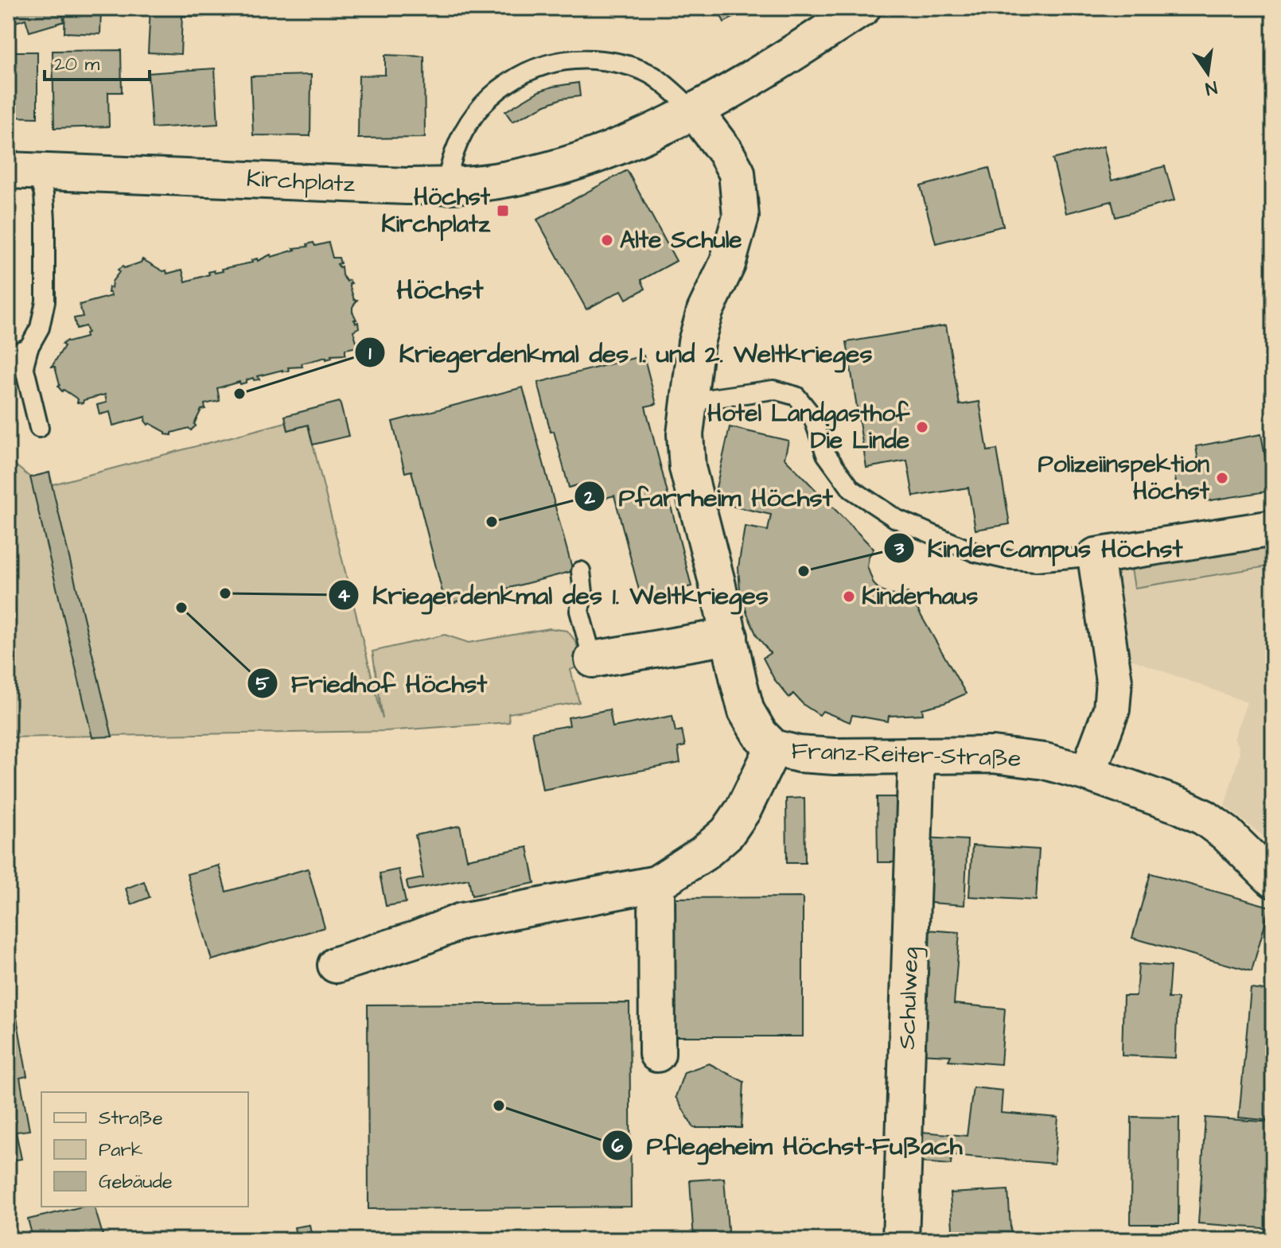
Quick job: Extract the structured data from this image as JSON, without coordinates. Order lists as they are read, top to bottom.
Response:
{
  "streets": {
    "street": ["Kirchplatz", "Franz-Reiter-Straße", "Schulweg"]
  },
  "crossings": [
    ["Kirchplatz", "Franz-Reiter-Straße"],
    ["Franz-Reiter-Straße", "Schulweg"]
  ],
  "districts": ["Höchst"],
  "places": {
    "transit": ["Höchst Kirchplatz"],
    "other": [
      "Alte Schule",
      "Kriegerdenkmal des 1. und 2. Weltkrieges",
      "Hotel Landgasthof Die Linde",
      "Polizeiinspektion Höchst",
      "Pfarrheim Höchst",
      "KinderCampus Höchst",
      "Kriegerdenkmal des 1. Weltkrieges",
      "Kinderhaus",
      "Friedhof Höchst",
      "Pflegeheim Höchst-Fußach"
    ]
  },
  "legend": ["Straße", "Park", "Gebäude"],
  "scale_bar": "20 m",
  "north": "bottom"
}
